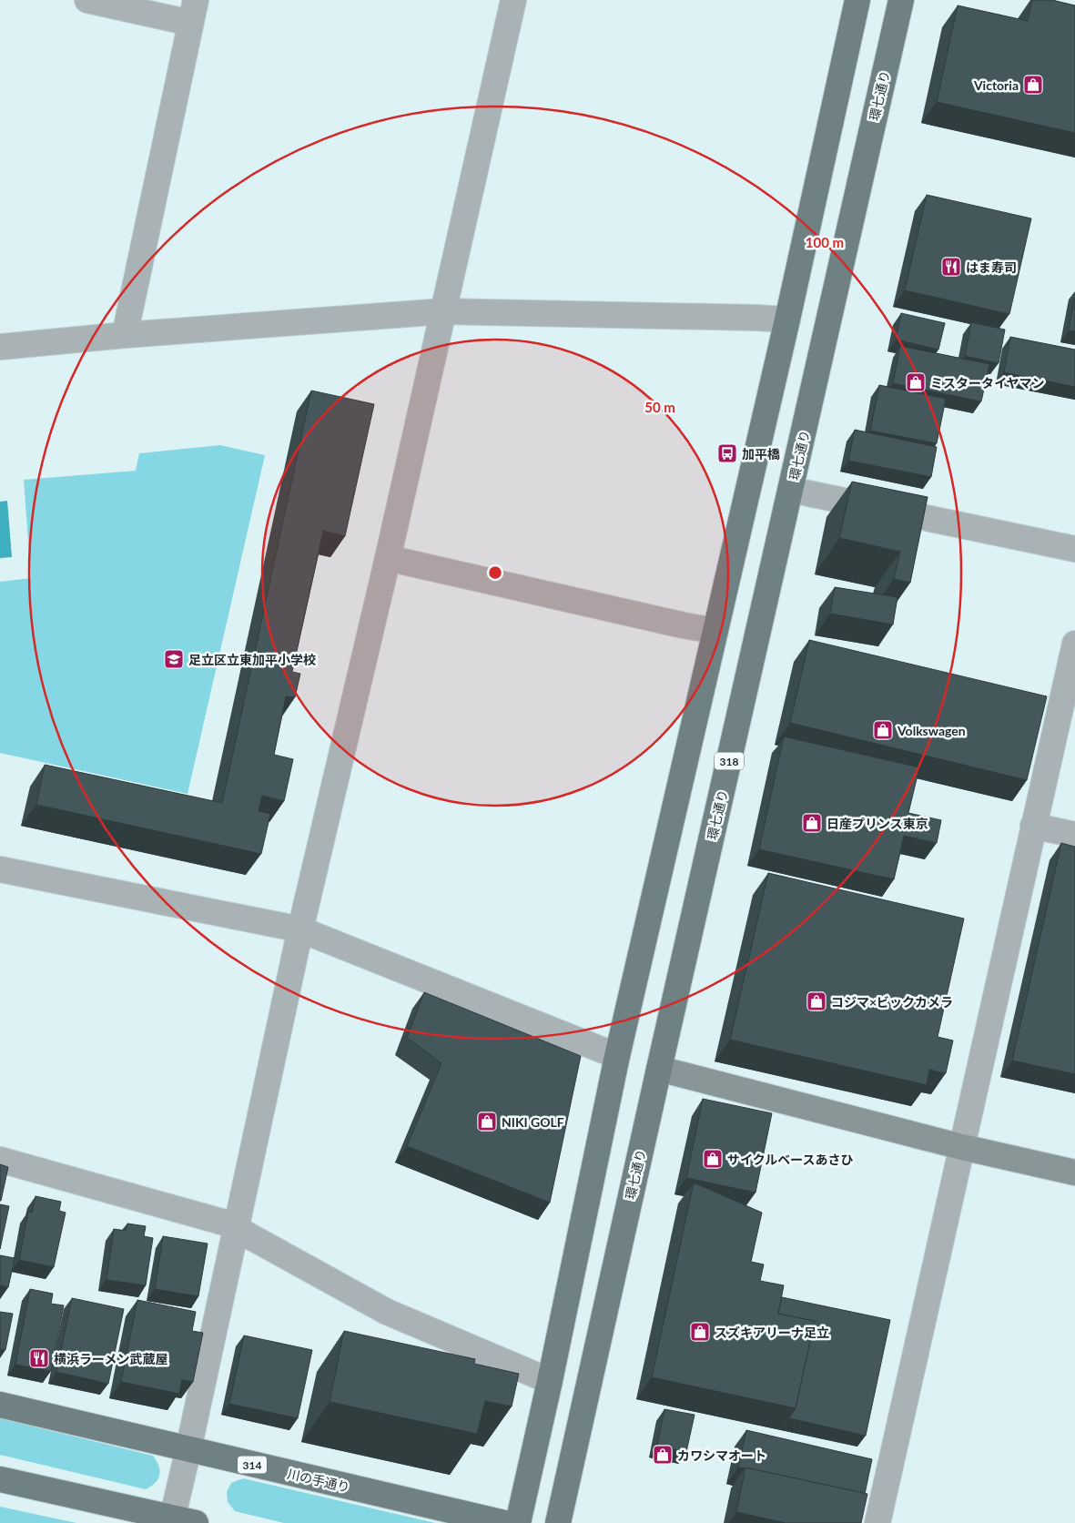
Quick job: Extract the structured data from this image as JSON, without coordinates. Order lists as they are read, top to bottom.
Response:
{
  "streets": {
    "main road": [
      "環七通り",
      "318",
      "314",
      "川の手通り"
    ]
  },
  "places": {
    "shop": [
      "Victoria",
      "ミスタータイヤマン",
      "Volkswagen",
      "日産プリンス東京",
      "コジマ×ビックカメラ",
      "NIKI GOLF",
      "サイクルベースあさひ",
      "スズキアリーナ足立",
      "カワシマオート"
    ],
    "restaurant": ["はま寿司", "横浜ラーメン武蔵屋"],
    "bus stop": ["加平橋"],
    "school or university": ["足立区立東加平小学校"]
  },
  "rings": ["100 m", "50 m"]
}
